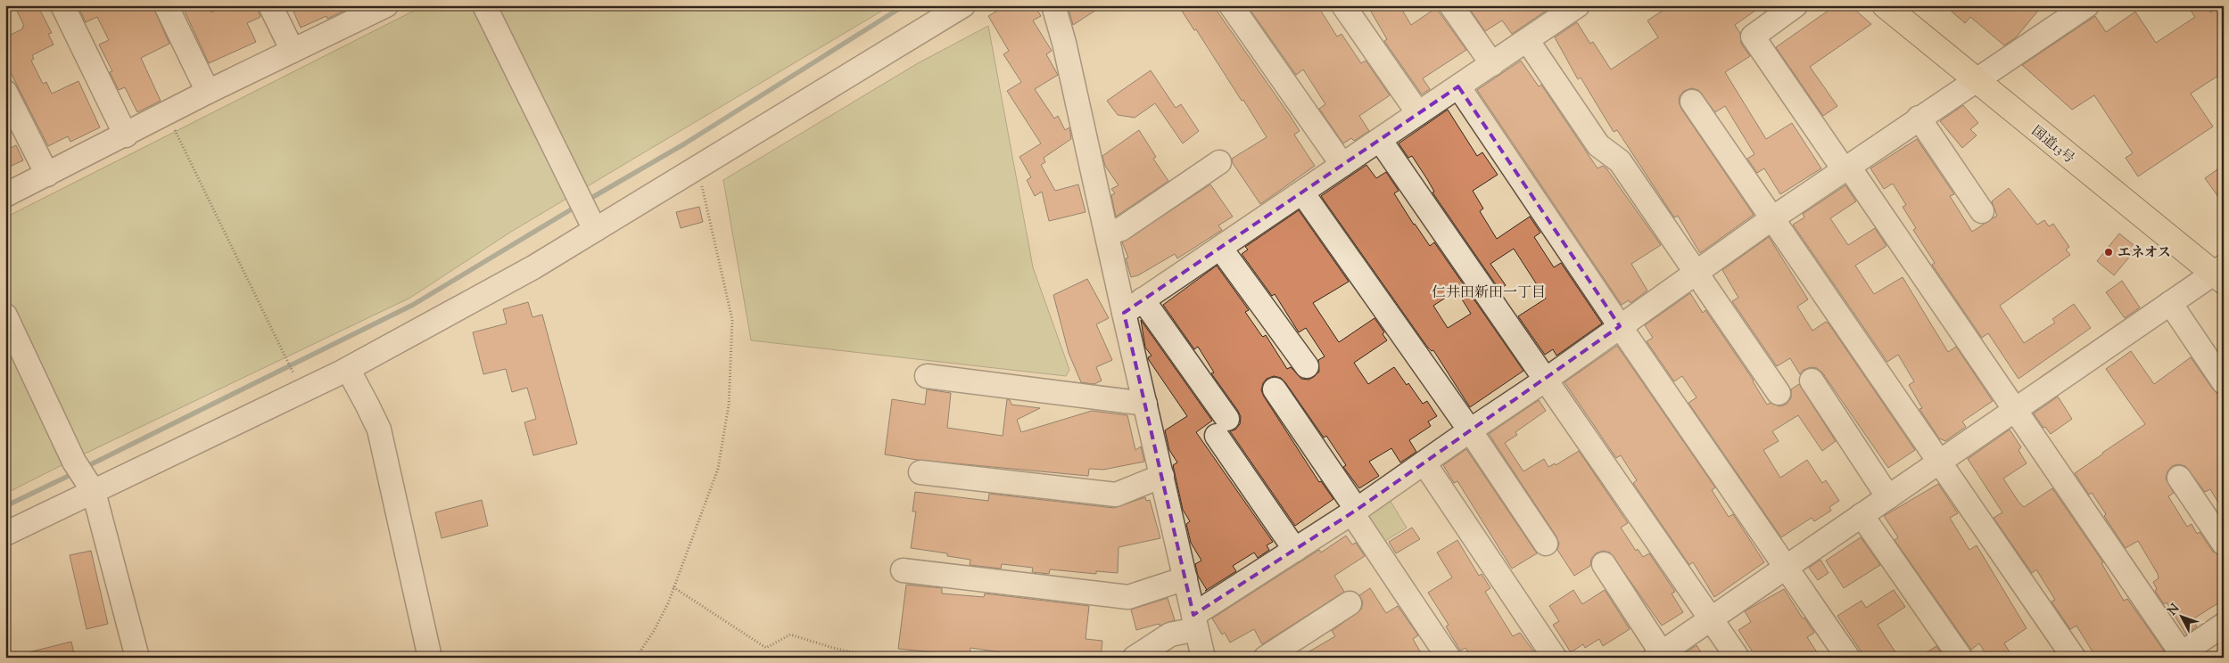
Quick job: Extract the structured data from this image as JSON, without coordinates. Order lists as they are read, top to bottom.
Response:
{
  "streets": {
    "highway": ["国道13号"]
  },
  "districts": ["仁井田新田一丁目"],
  "places": ["エネオス"],
  "north": "top left"
}
